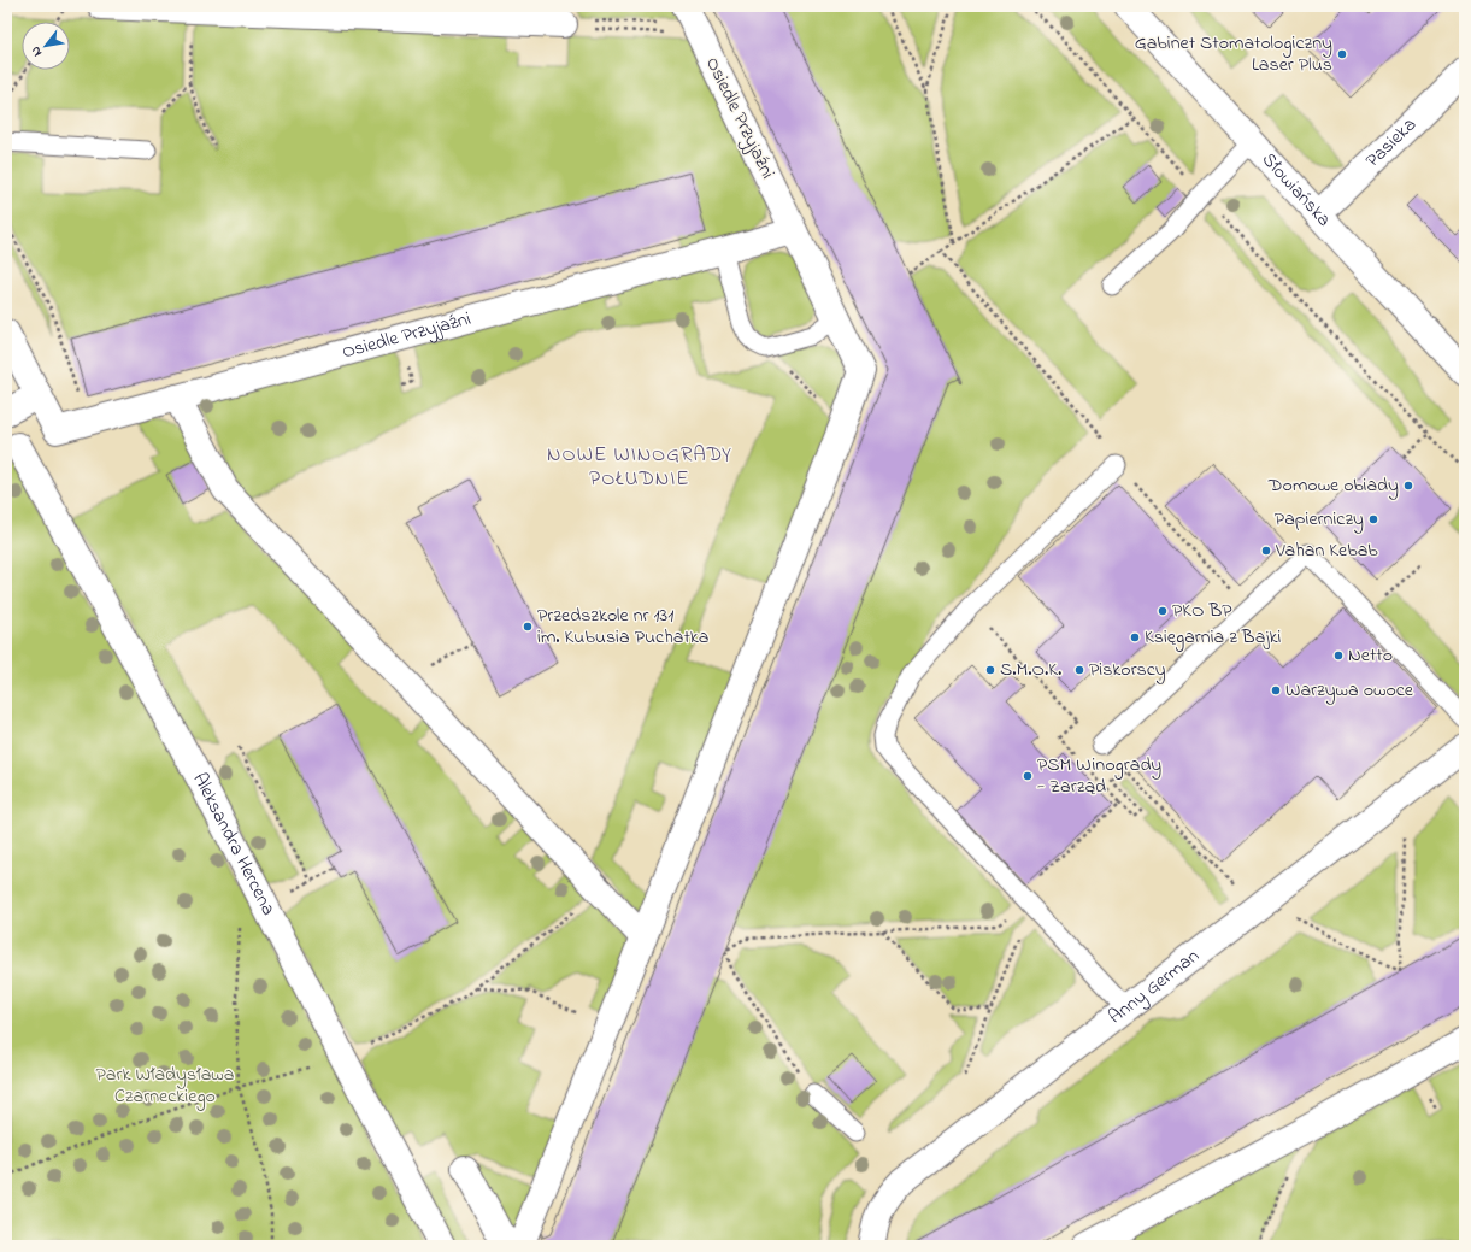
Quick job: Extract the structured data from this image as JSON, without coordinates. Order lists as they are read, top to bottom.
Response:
{
  "streets": {
    "street": [
      "Osiedle Przyjaźni",
      "Pasieka",
      "Słowiańska",
      "Aleksandra Hercena",
      "Anny German"
    ]
  },
  "crossings": [
    ["Pasieka", "Słowiańska"]
  ],
  "districts": ["NOWE WINOGRADY POŁUDNIE"],
  "parks": ["Park Władysława Czarneckiego"],
  "places": [
    "Gabinet Stomatologiczny Laser Plus",
    "Domowe obiady",
    "Papierniczy",
    "Vahan Kebab",
    "PKO BP",
    "Przedszkole nr 131 im. Kubusia Puchatka",
    "Księgarnia z Bajki",
    "Netto",
    "S.M.O.K.",
    "Piskorscy",
    "Warzywa owoce",
    "PSM Winogrady - Zarząd"
  ],
  "north": "bottom left"
}
